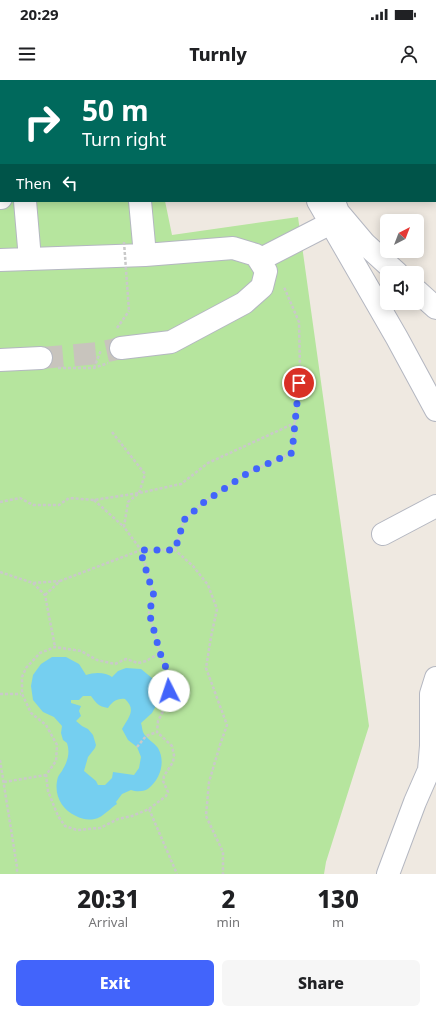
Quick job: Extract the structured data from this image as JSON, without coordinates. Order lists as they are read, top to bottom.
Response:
{
  "north": "top right",
  "page": {
    "status": "20:29",
    "header": "Turnly",
    "turn": ["50 m", "Turn right"],
    "then": "Then",
    "eta": [
      "20:31",
      "Arrival",
      "2",
      "min",
      "130",
      "m"
    ],
    "buttons": ["Exit", "Share"]
  }
}
